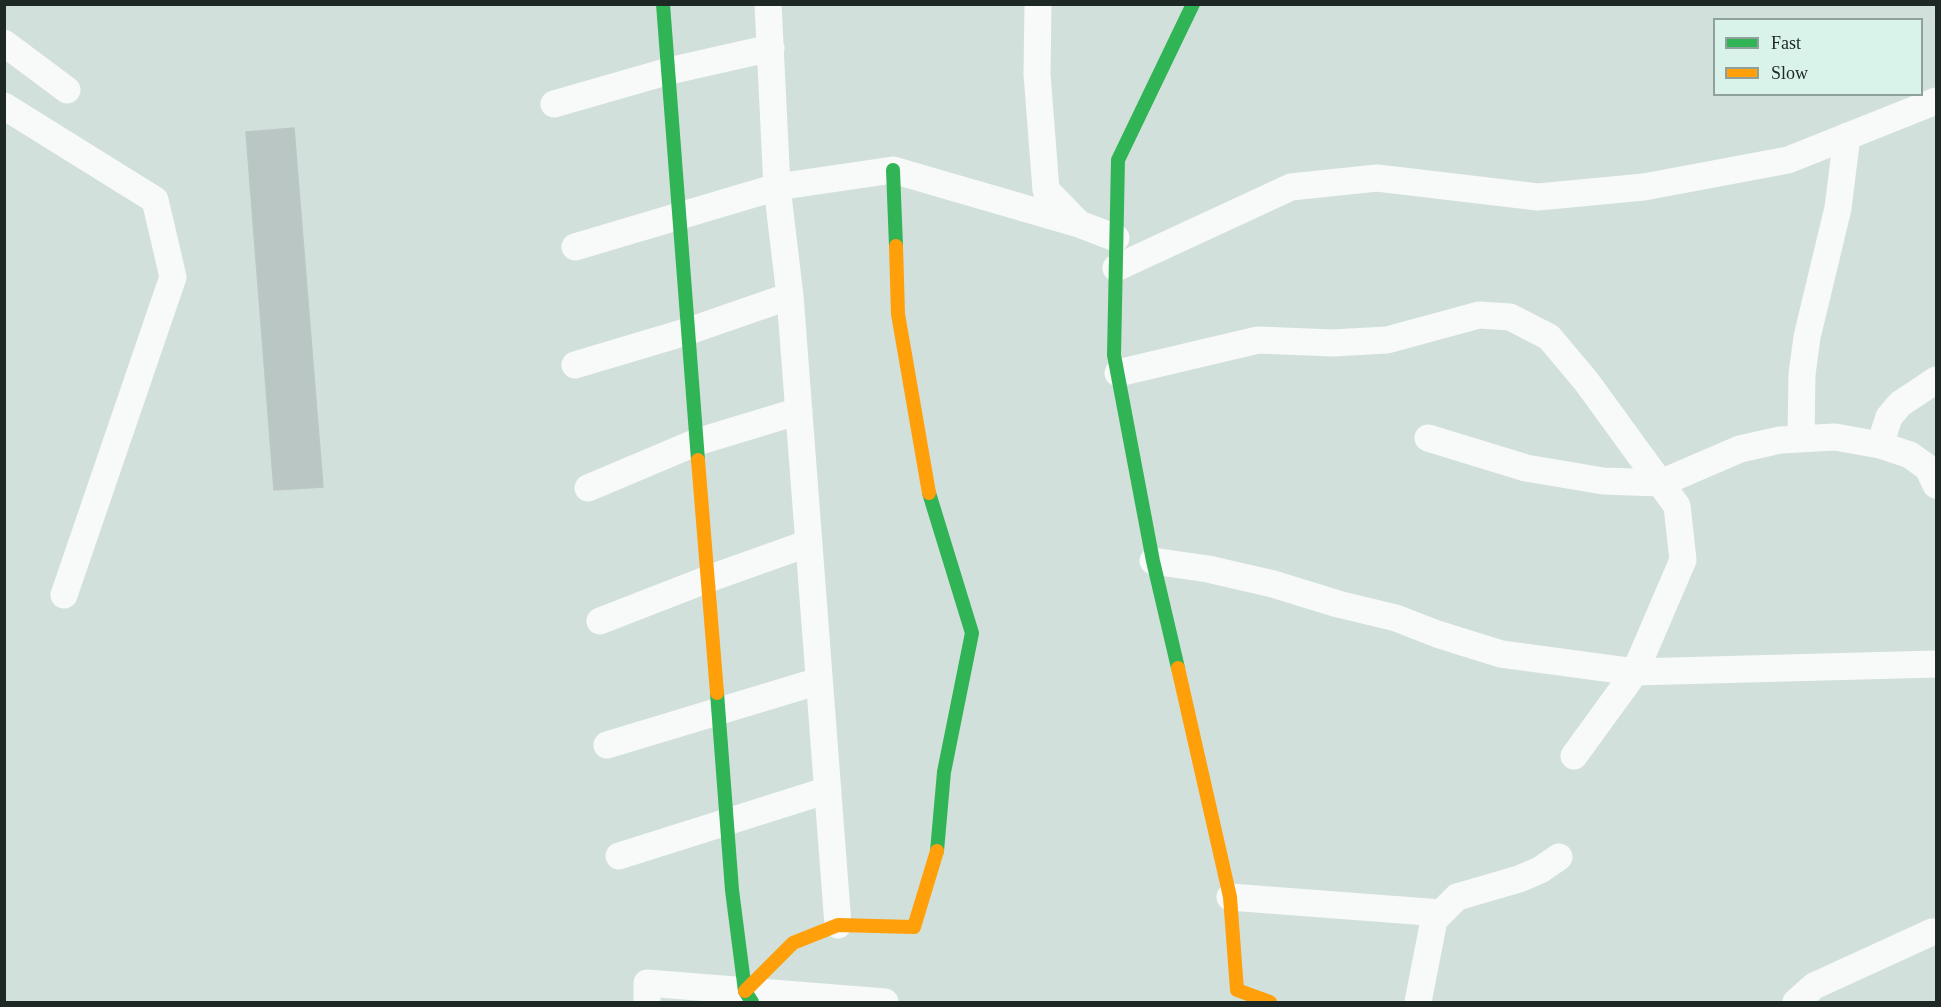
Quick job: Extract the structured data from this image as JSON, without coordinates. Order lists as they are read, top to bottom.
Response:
{
  "legend": ["Fast", "Slow"]
}
